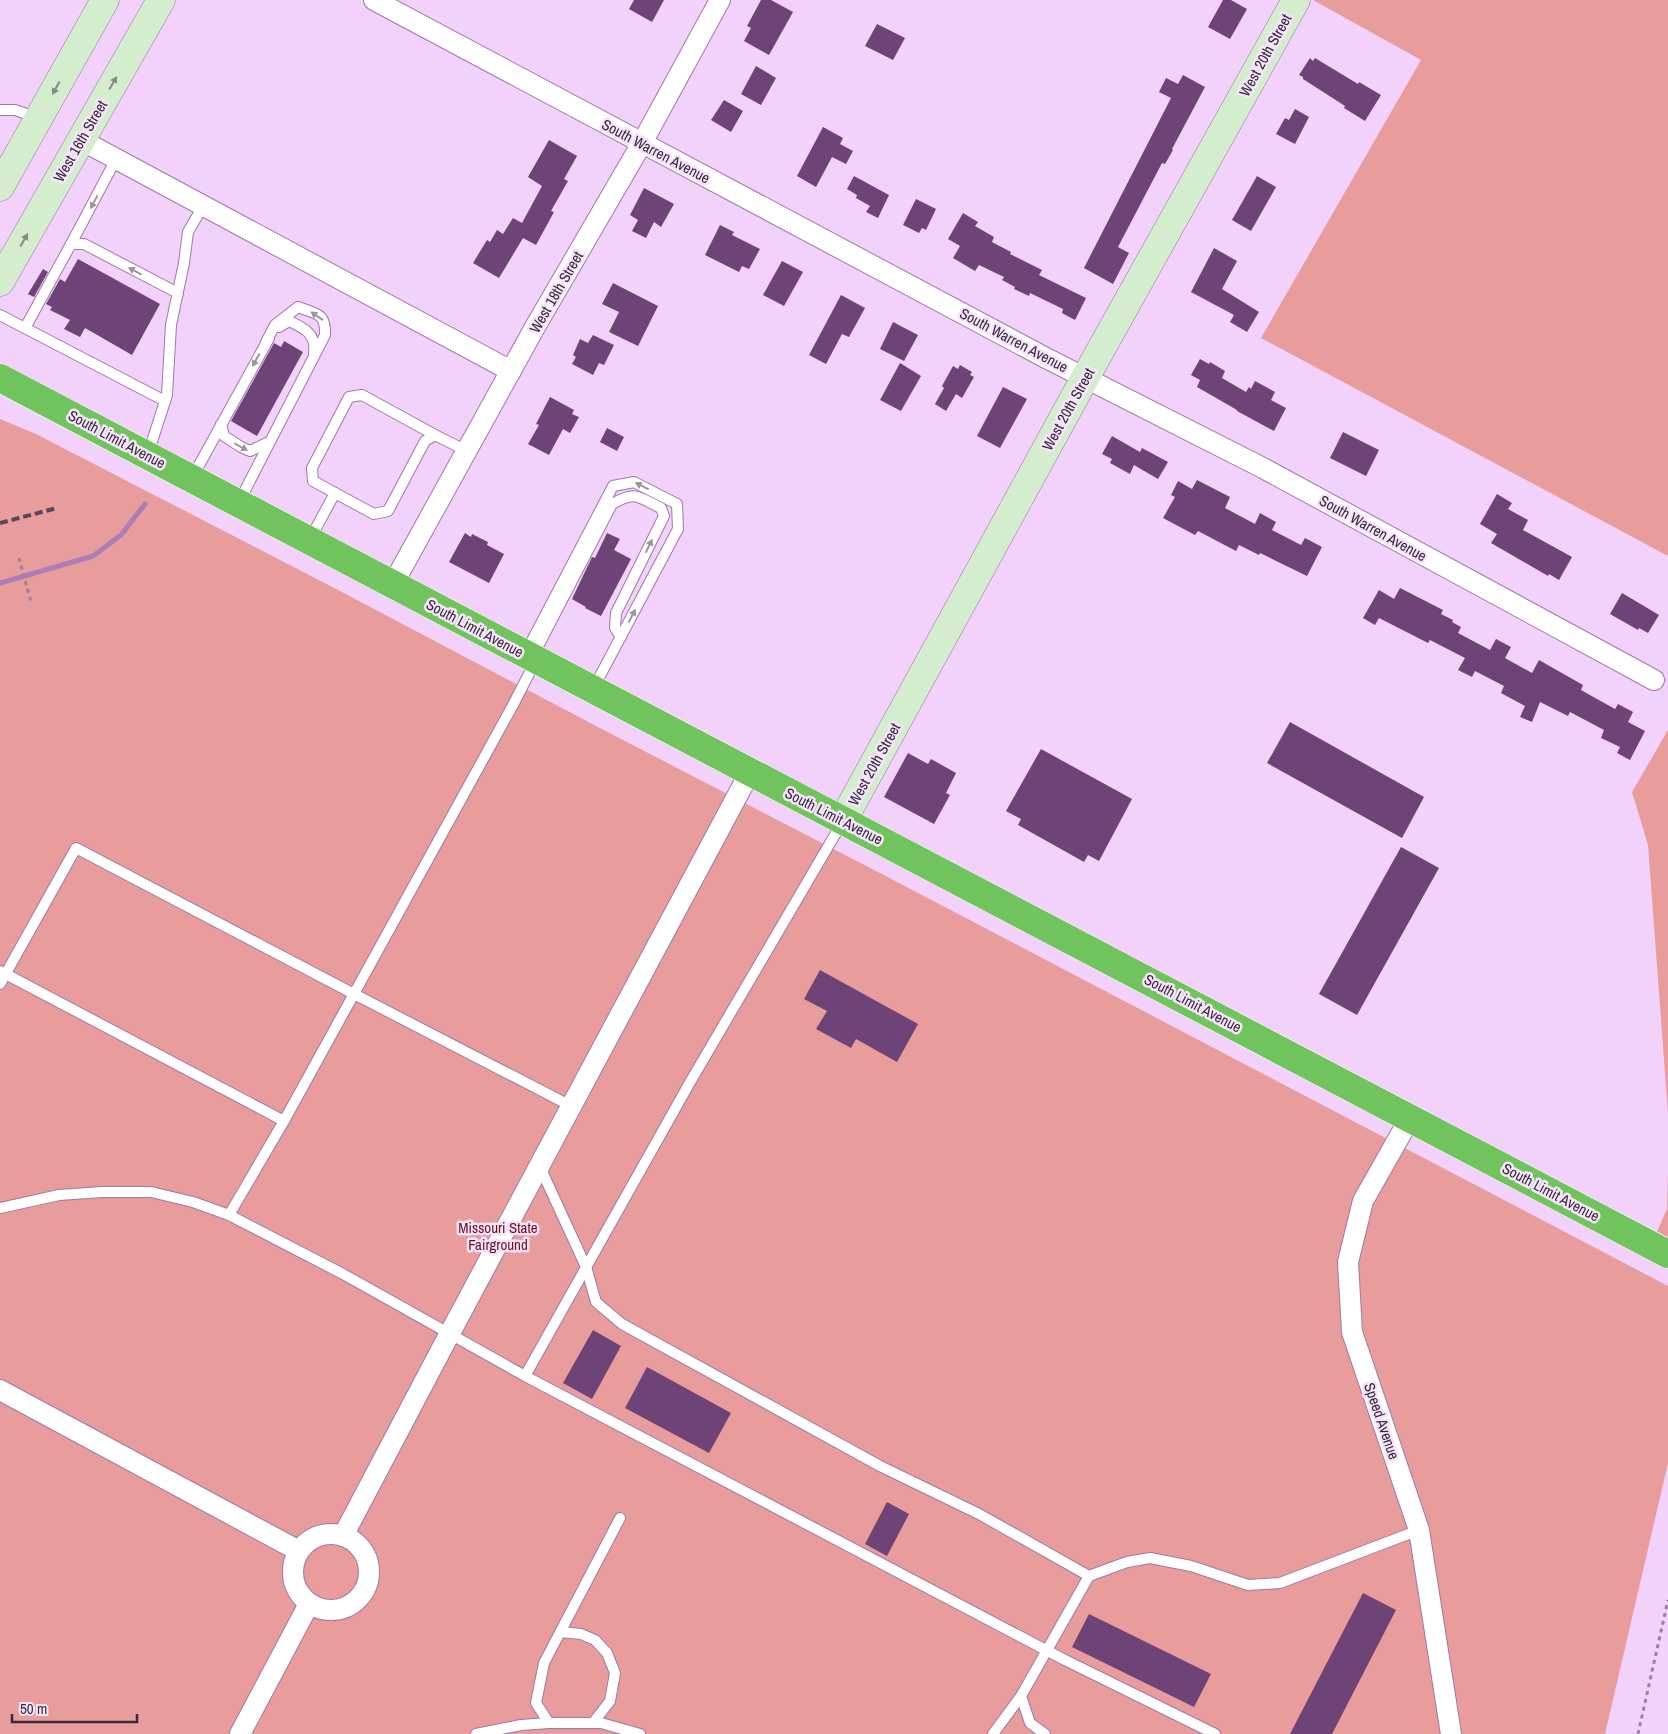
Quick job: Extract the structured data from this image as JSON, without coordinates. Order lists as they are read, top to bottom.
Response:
{
  "streets": {
    "highway": ["South Limit Avenue"],
    "street": [
      "West 20th Street",
      "West 16th Street",
      "South Warren Avenue",
      "West 18th Street",
      "Speed Avenue"
    ]
  },
  "crossings": [
    ["West 20th Street", "South Warren Avenue"],
    ["West 20th Street", "South Limit Avenue"],
    ["South Warren Avenue", "West 18th Street"],
    ["West 18th Street", "South Limit Avenue"],
    ["South Limit Avenue", "Speed Avenue"]
  ],
  "parks": ["Missouri State Fairground"],
  "scale_bar": "50 m"
}
